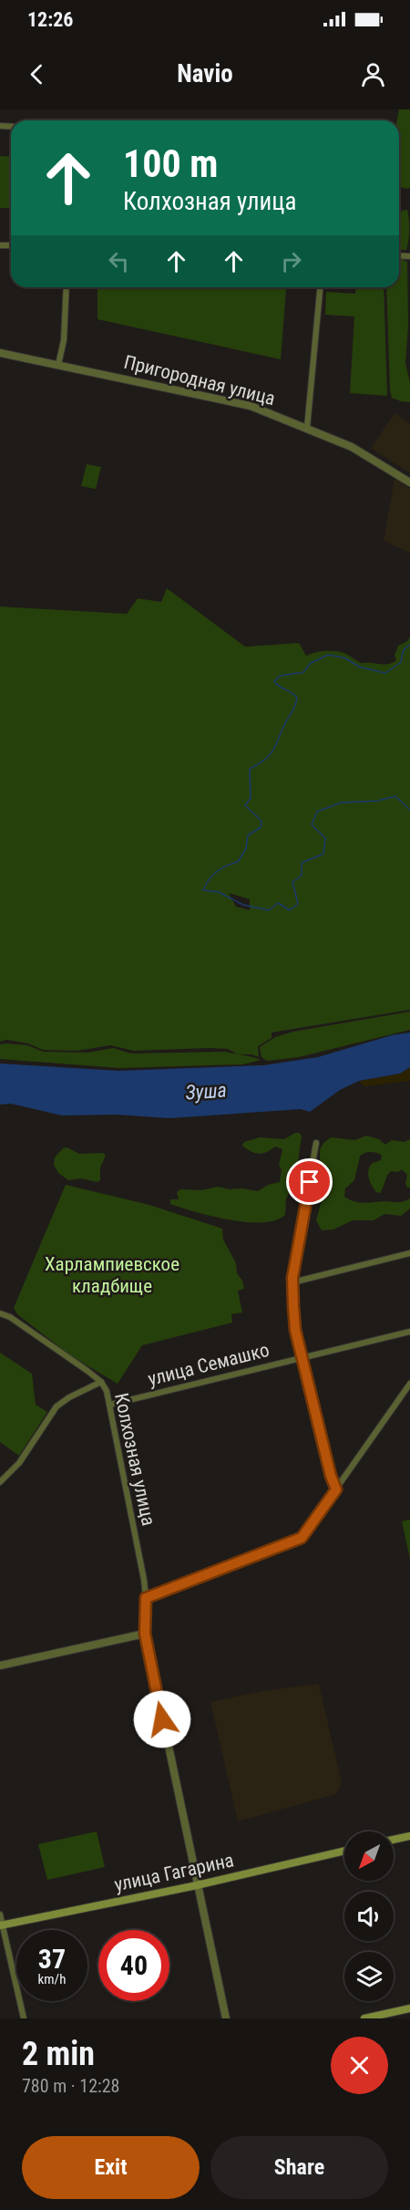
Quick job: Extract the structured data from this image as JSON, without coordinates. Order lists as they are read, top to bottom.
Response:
{
  "streets": {
    "main road": ["улица Гагарина"],
    "street": ["Пригородная улица", "улица Семашко", "Колхозная улица"]
  },
  "crossings": [
    ["улица Семашко", "Колхозная улица"]
  ],
  "water": ["Зуша"],
  "parks": ["Харлампиевское кладбище"],
  "north": "bottom left",
  "page": {
    "status": "12:26",
    "header": "Navio",
    "turn": ["100 m", "Колхозная улица"],
    "speed": "37 km/h",
    "limit": "40",
    "heading": ["2 min", "780 m · 12:28"],
    "buttons": ["Exit", "Share"]
  }
}
